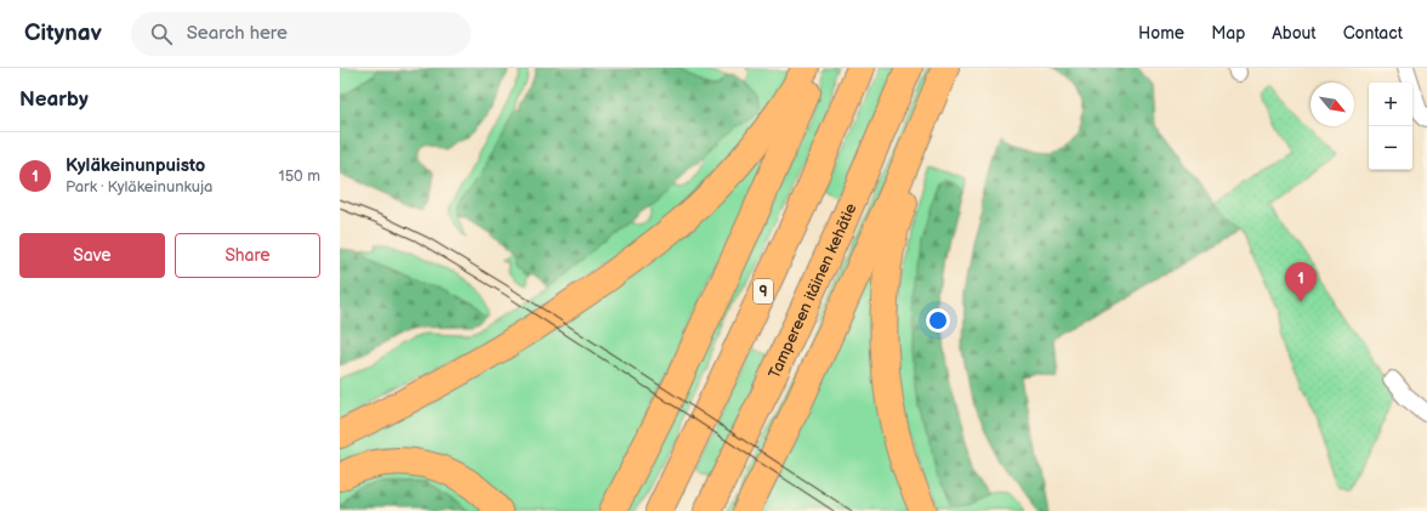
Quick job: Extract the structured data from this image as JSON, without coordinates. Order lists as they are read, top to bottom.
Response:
{
  "streets": {
    "highway": ["9", "Tampereen itäinen kehätie"]
  },
  "north": "bottom right",
  "page": {
    "header": "Citynav",
    "search": "Search here",
    "nav": [
      "Home",
      "Map",
      "About",
      "Contact"
    ],
    "heading": "Nearby",
    "map_buttons": ["+", "−"],
    "list": [
      {
        "mark": "1",
        "name": "Kyläkeinunpuisto",
        "note": "Park · Kyläkeinunkuja",
        "value": "150 m"
      }
    ],
    "buttons": ["Save", "Share"],
    "pins": "1"
  }
}
